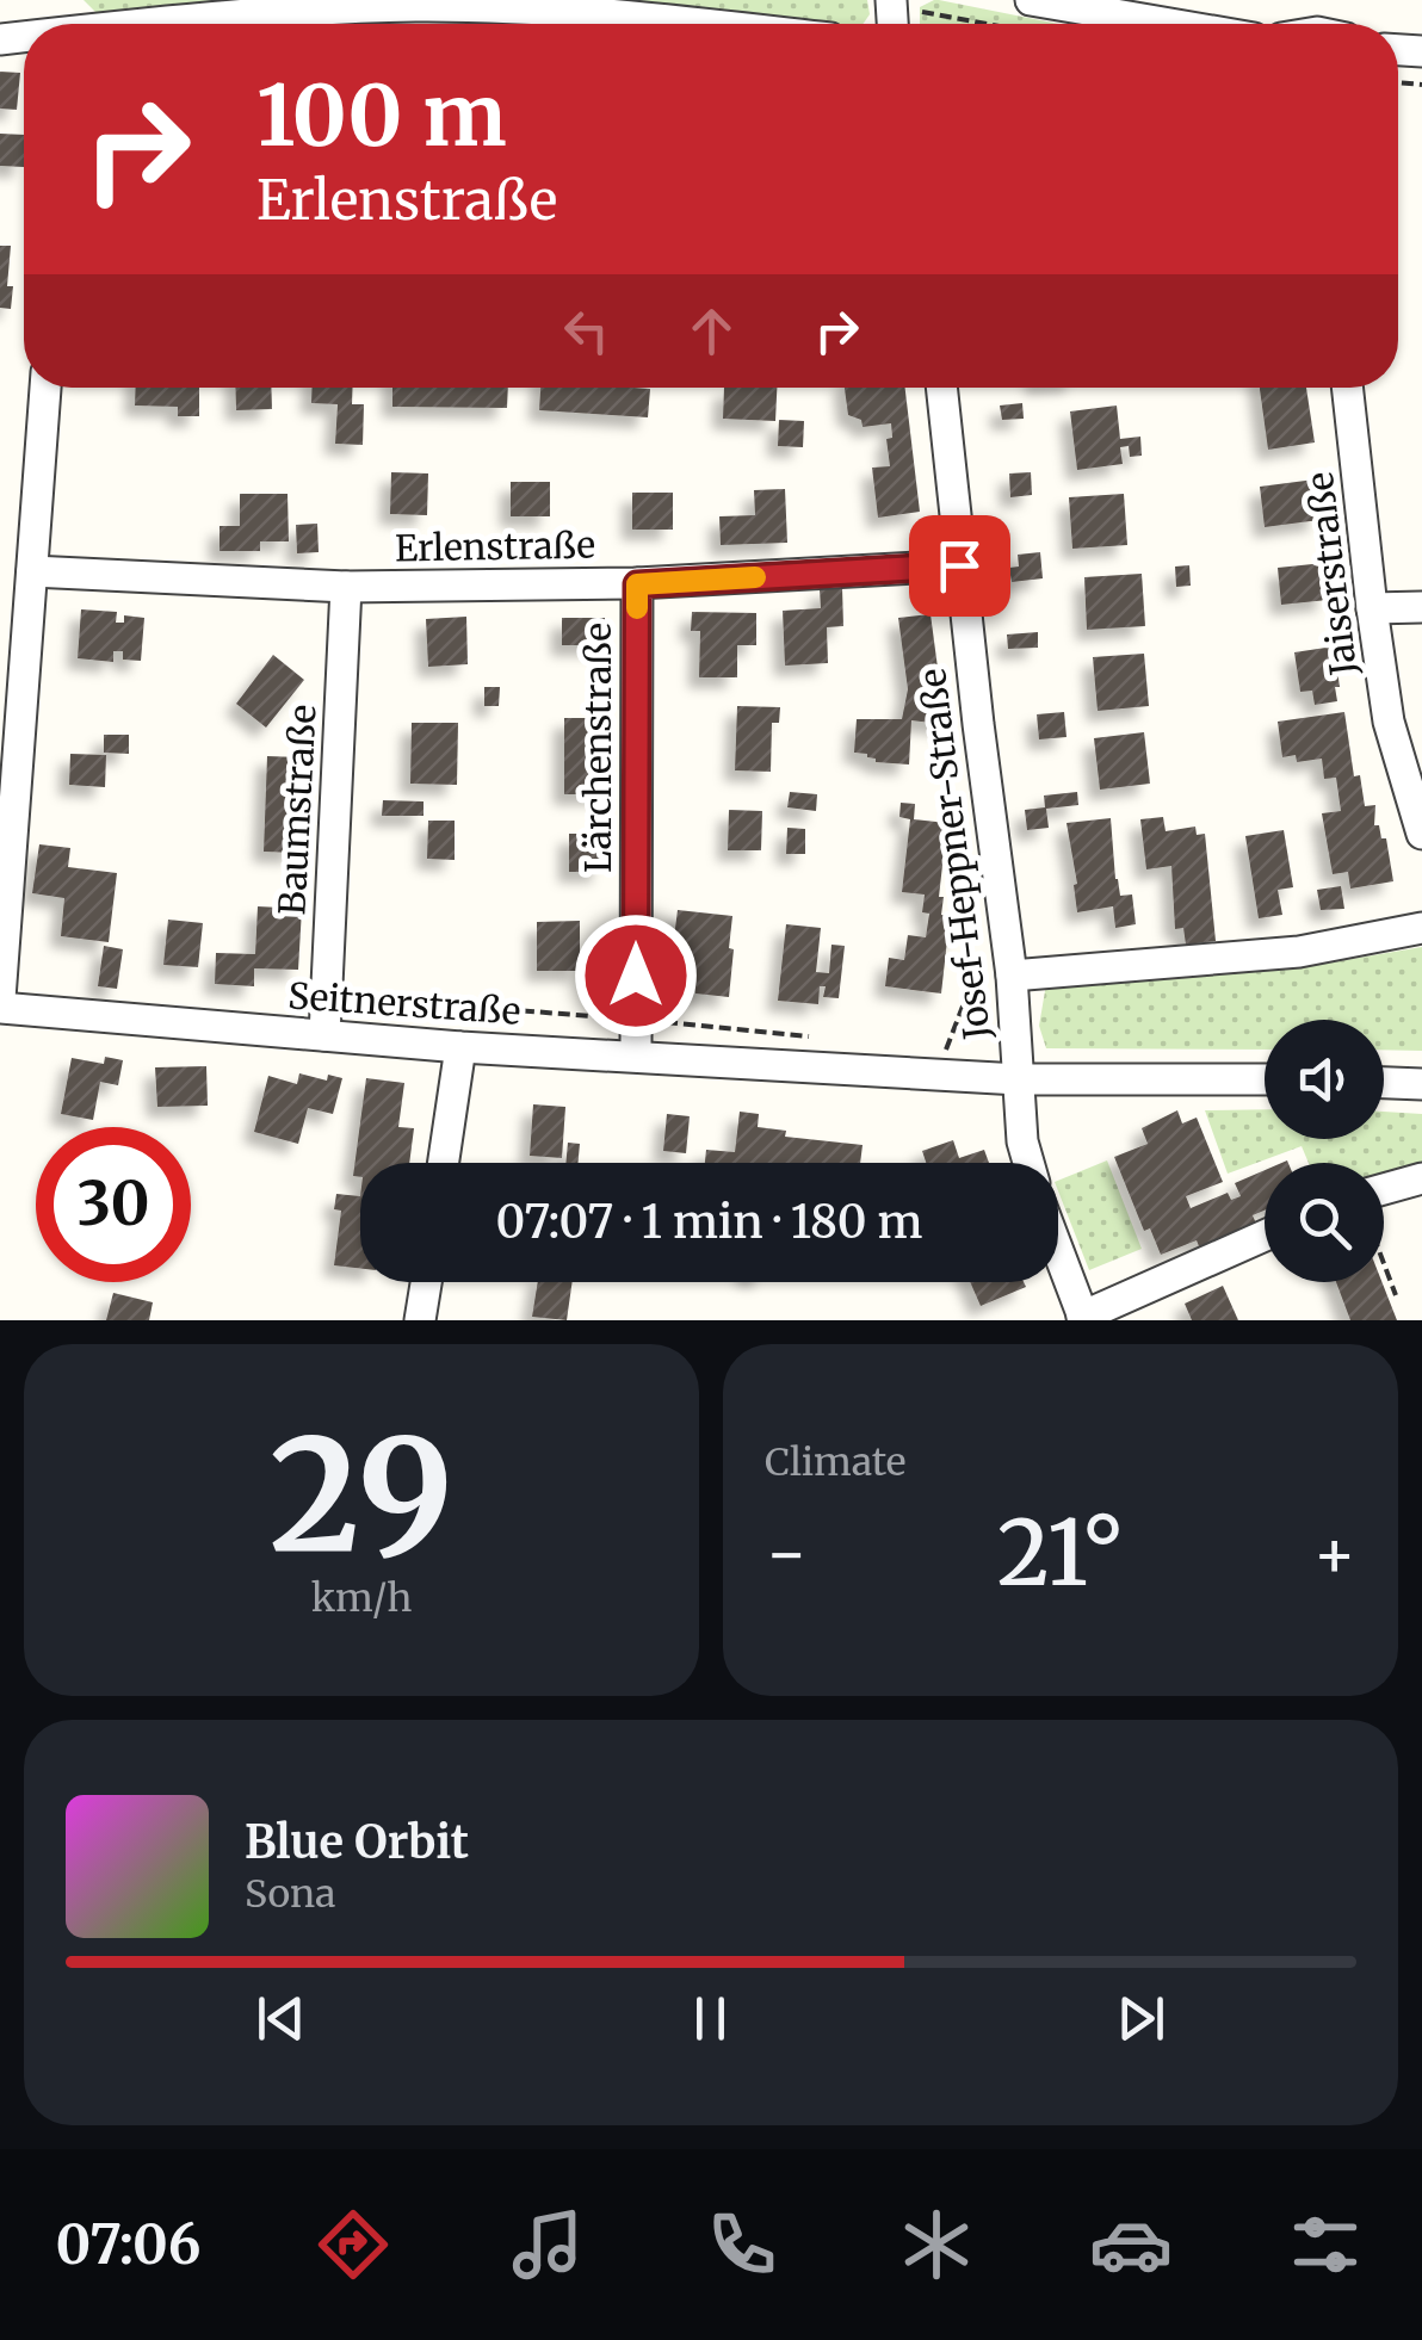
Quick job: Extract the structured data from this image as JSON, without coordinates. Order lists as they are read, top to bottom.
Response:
{
  "streets": {
    "street": [
      "Erlenstraße",
      "Jaiserstraße",
      "Lärchenstraße",
      "Baumstraße",
      "Josef-Heppner-Straße",
      "Seitnerstraße"
    ]
  },
  "crossings": [
    ["Erlenstraße", "Lärchenstraße"],
    ["Erlenstraße", "Baumstraße"],
    ["Erlenstraße", "Josef-Heppner-Straße"],
    ["Lärchenstraße", "Seitnerstraße"],
    ["Baumstraße", "Seitnerstraße"],
    ["Josef-Heppner-Straße", "Seitnerstraße"]
  ],
  "page": {
    "turn": ["100 m", "Erlenstraße"],
    "limit": "30",
    "trip": "07:07 · 1 min · 180 m",
    "tile": [
      ["29", "km/h"],
      "Climate"
    ],
    "heat": ["−", "21°", "+"],
    "song": ["Blue Orbit", "Sona"],
    "tabs": "07:06"
  }
}
